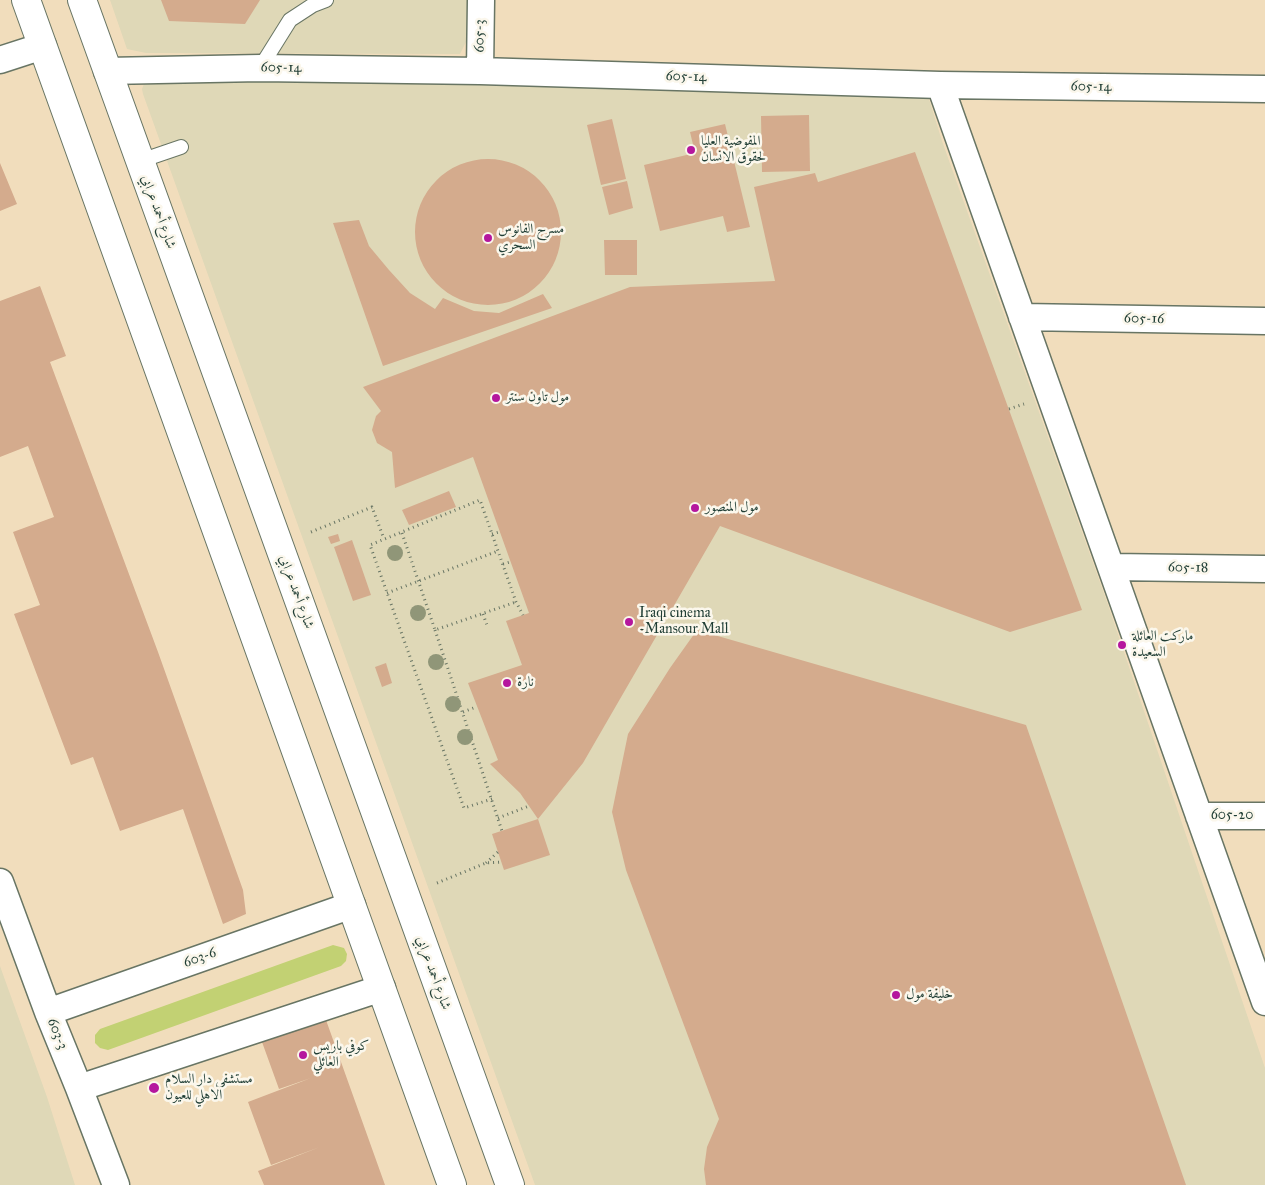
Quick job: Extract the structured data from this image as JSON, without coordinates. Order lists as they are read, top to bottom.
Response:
{
  "streets": {
    "main road": ["شارع أحمد عرابي"],
    "street": [
      "605-3",
      "605-14",
      "605-16",
      "605-18",
      "605-20",
      "603-6",
      "603-3"
    ]
  },
  "crossings": [
    ["605-3", "605-14"],
    ["605-14", "شارع أحمد عرابي"],
    ["603-6", "603-3"]
  ],
  "places": [
    "المفوضية العليا لحقوق الانسان",
    "مسرح الفانوس السحري",
    "مول تاون سنتر",
    "مول المنصور",
    "Iraqi cinema -Mansour Mall",
    "ماركت العائلة السعيدة",
    "نارة",
    "خليفة مول",
    "كوفي باريس العائلي",
    "مستشفى دار السلام الاهلي للعيون"
  ]
}
